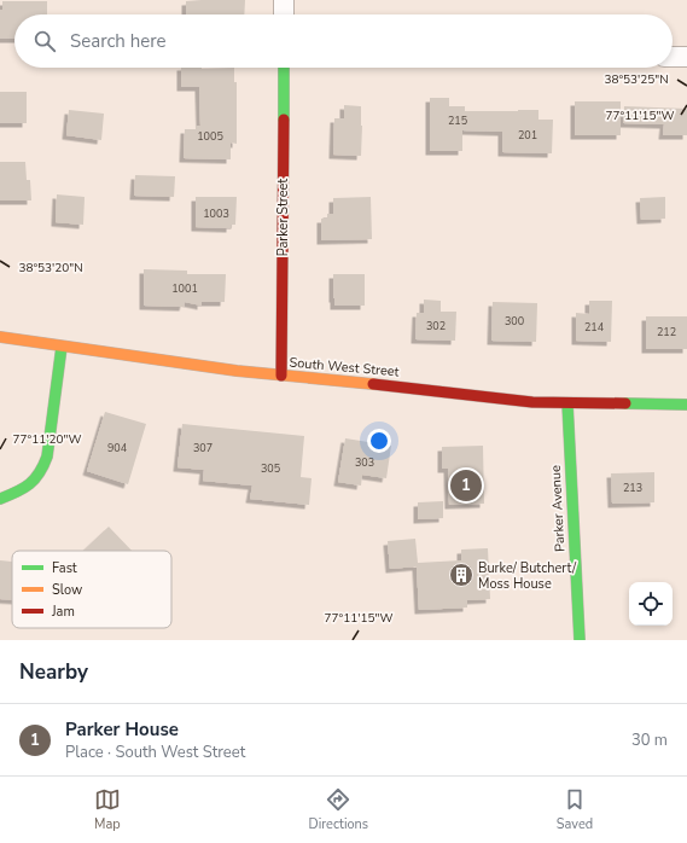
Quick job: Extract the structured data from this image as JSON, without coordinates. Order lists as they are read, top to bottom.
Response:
{
  "streets": {
    "street": ["Parker Street", "South West Street", "Parker Avenue"]
  },
  "crossings": [
    ["Parker Street", "South West Street"],
    ["South West Street", "Parker Avenue"]
  ],
  "places": {
    "building": ["Burke/ Butchert/ Moss House"]
  },
  "house_numbers": [
    "215",
    "201",
    "1005",
    "1003",
    "1001",
    "300",
    "302",
    "214",
    "212",
    "904",
    "307",
    "303",
    "305",
    "213"
  ],
  "legend": ["Fast", "Slow", "Jam"],
  "page": {
    "search": "Search here",
    "pins": "1",
    "heading": "Nearby",
    "list": [
      {
        "mark": "1",
        "name": "Parker House",
        "note": "Place · South West Street",
        "value": "30 m"
      }
    ],
    "nav": ["Map", "Directions", "Saved"]
  },
  "coordinates": [
    "38°53'25\"N",
    "77°11'15\"W",
    "38°53'20\"N",
    "77°11'20\"W"
  ]
}
